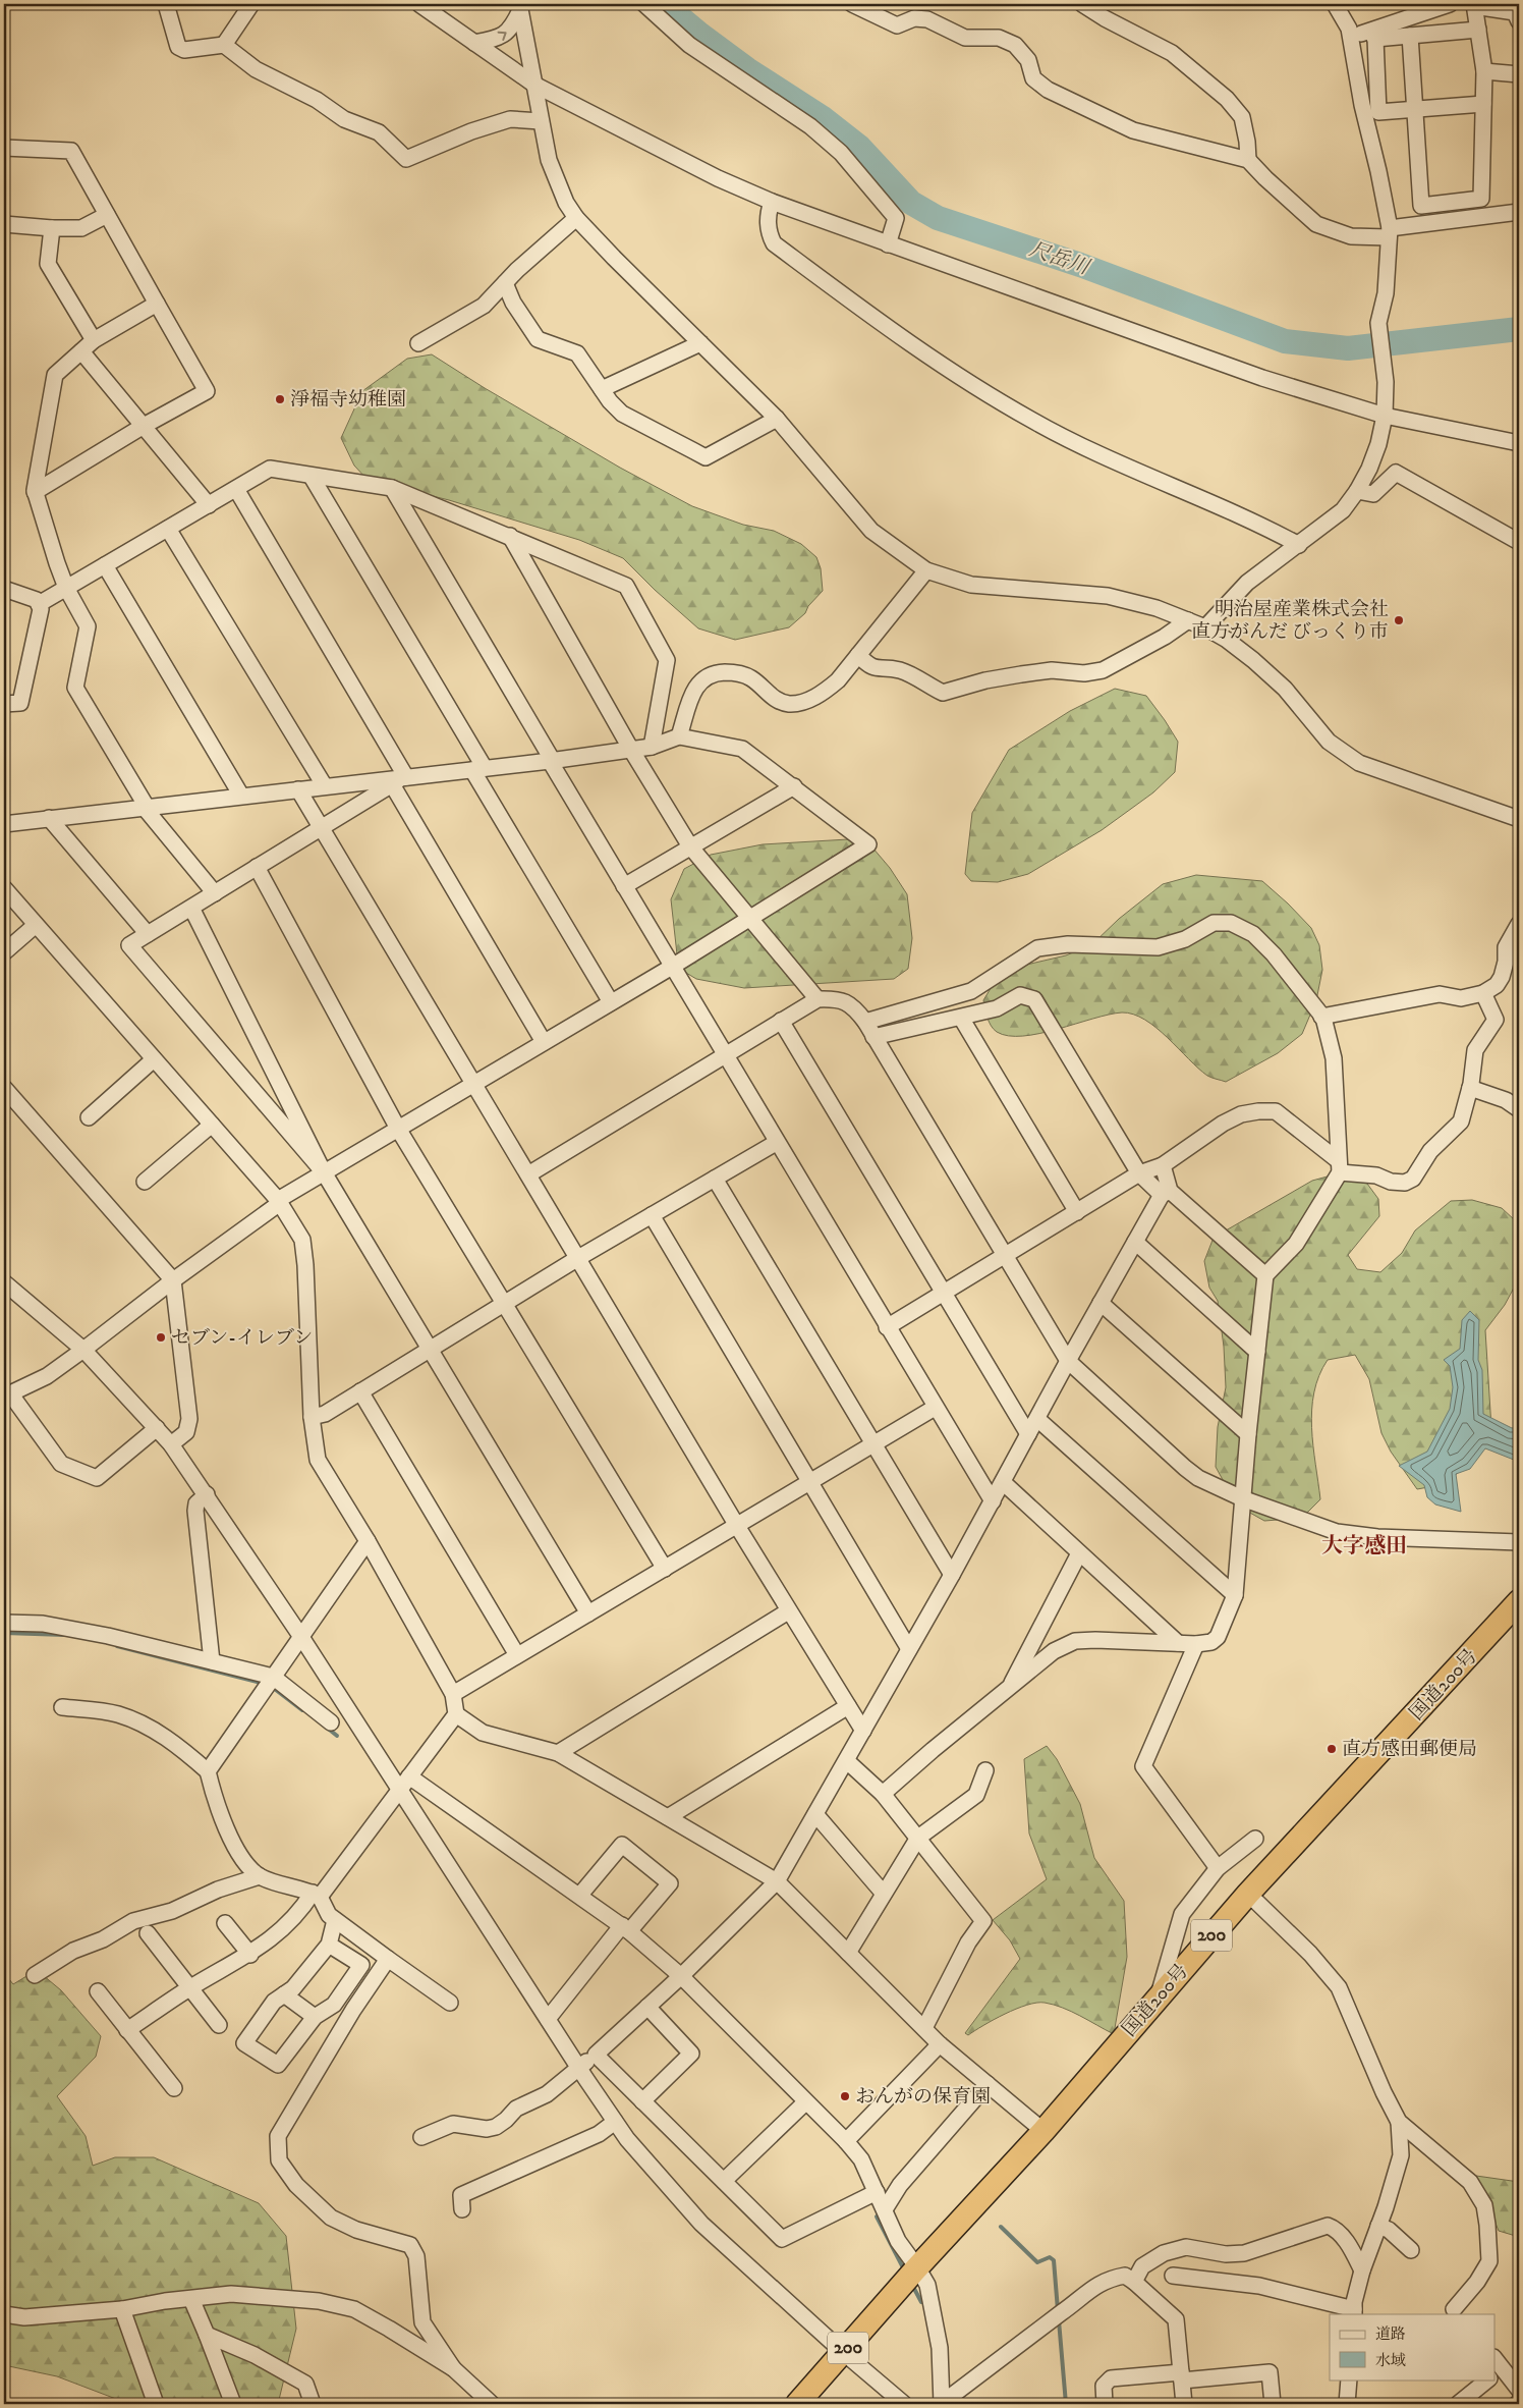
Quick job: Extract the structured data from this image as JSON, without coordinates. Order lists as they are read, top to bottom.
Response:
{
  "streets": {
    "highway": ["国道200号", "200"]
  },
  "districts": ["大字感田"],
  "water": ["尺岳川"],
  "places": [
    "淨福寺幼稚園",
    "明治屋産業株式会社 直方がんだ びっくり市",
    "セブン-イレブン",
    "直方感田郵便局",
    "おんがの保育園"
  ],
  "legend": ["道路", "水域"]
}
